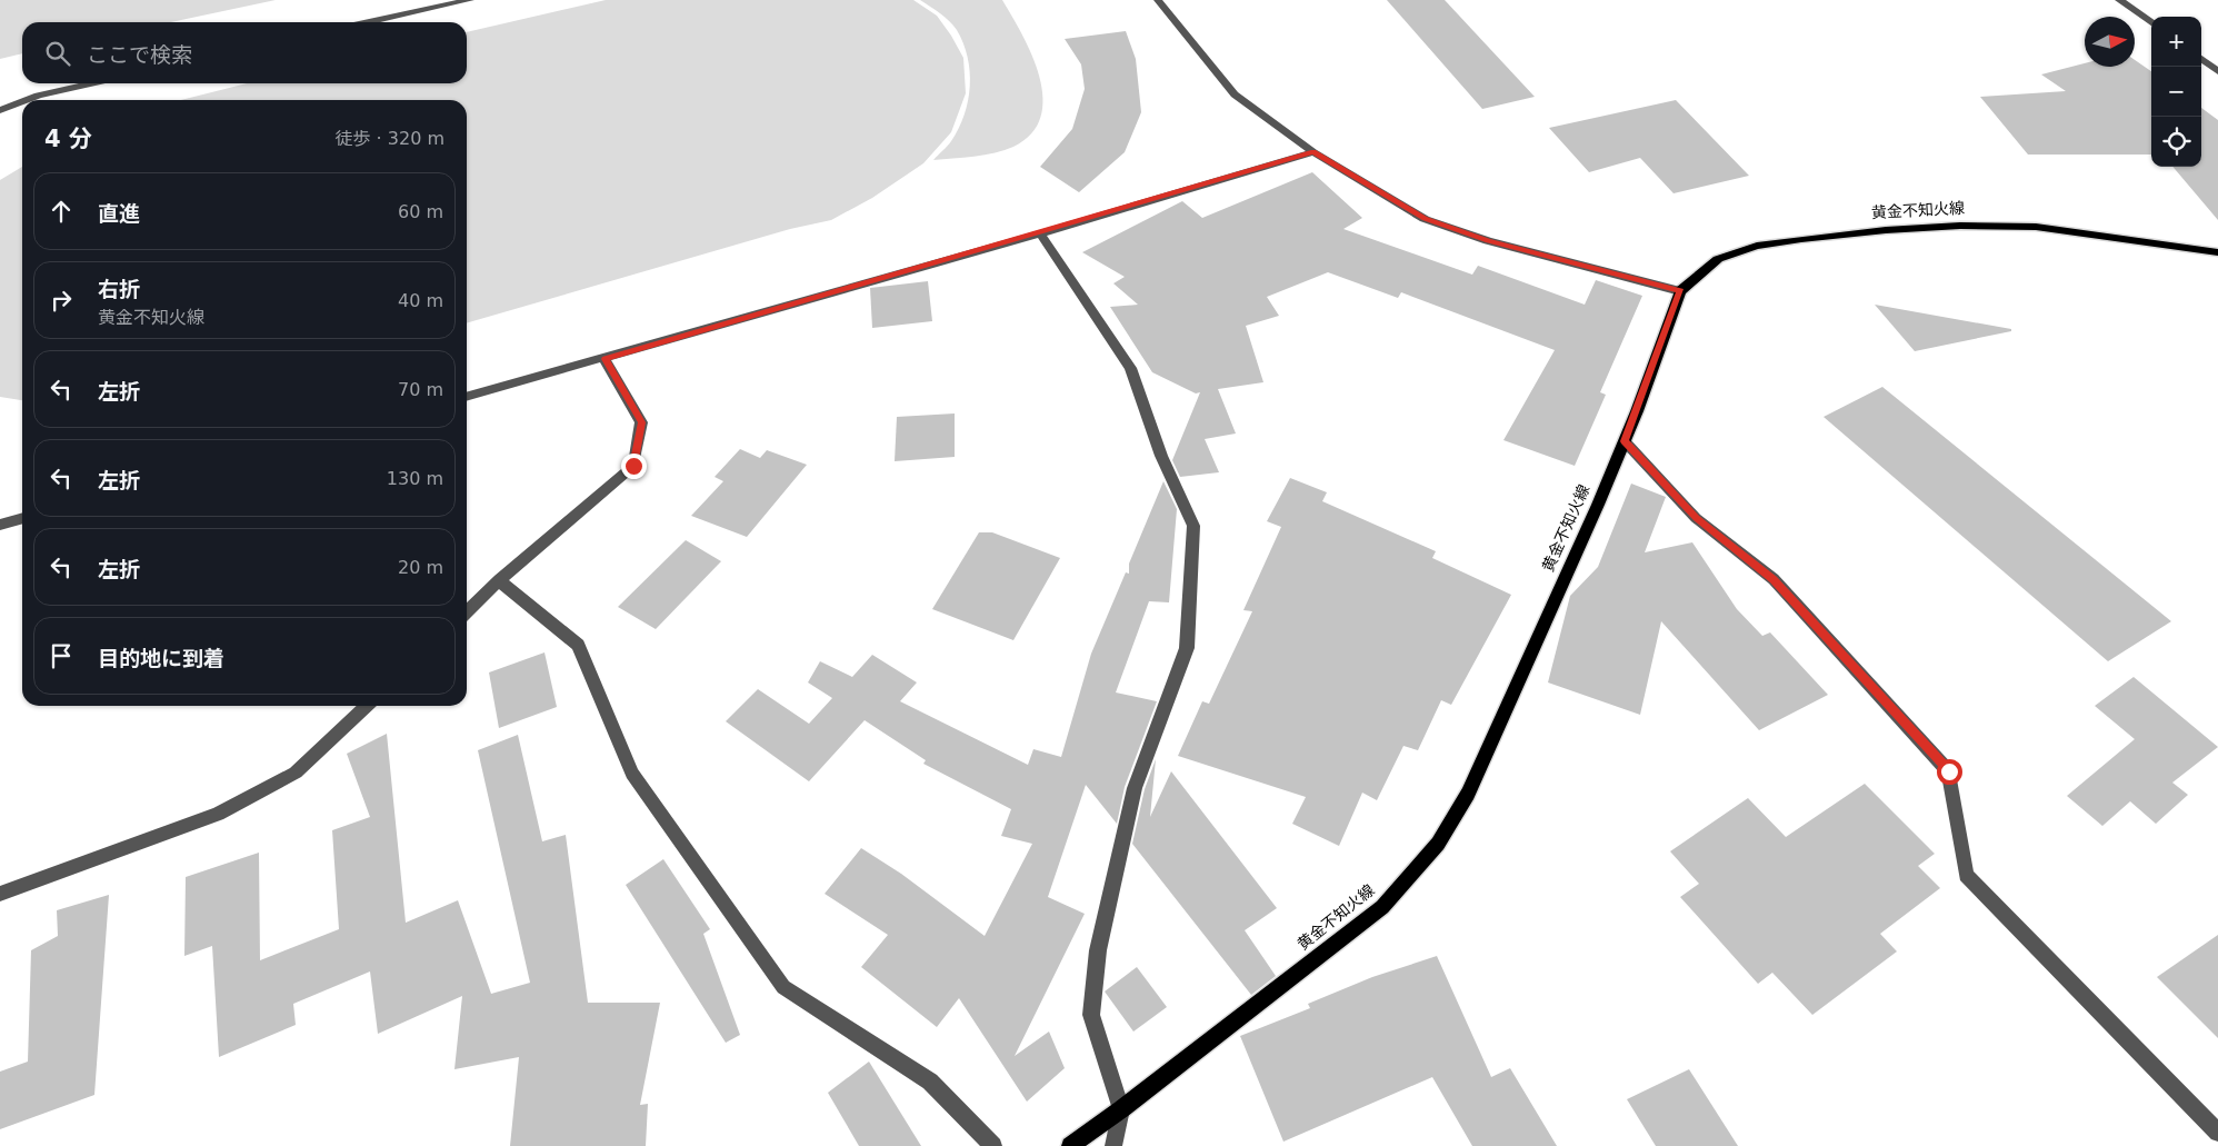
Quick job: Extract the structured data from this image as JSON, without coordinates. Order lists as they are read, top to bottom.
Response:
{
  "streets": {
    "main road": ["黄金不知火線"]
  },
  "north": "right",
  "page": {
    "map_buttons": ["+", "−"],
    "search": "ここで検索",
    "heading": ["4 分", "徒歩 · 320 m"],
    "list": [
      ["直進", "60 m"],
      ["右折", "黄金不知火線", "40 m"],
      ["左折", "70 m"],
      ["左折", "130 m"],
      ["左折", "20 m"],
      "目的地に到着"
    ]
  }
}
